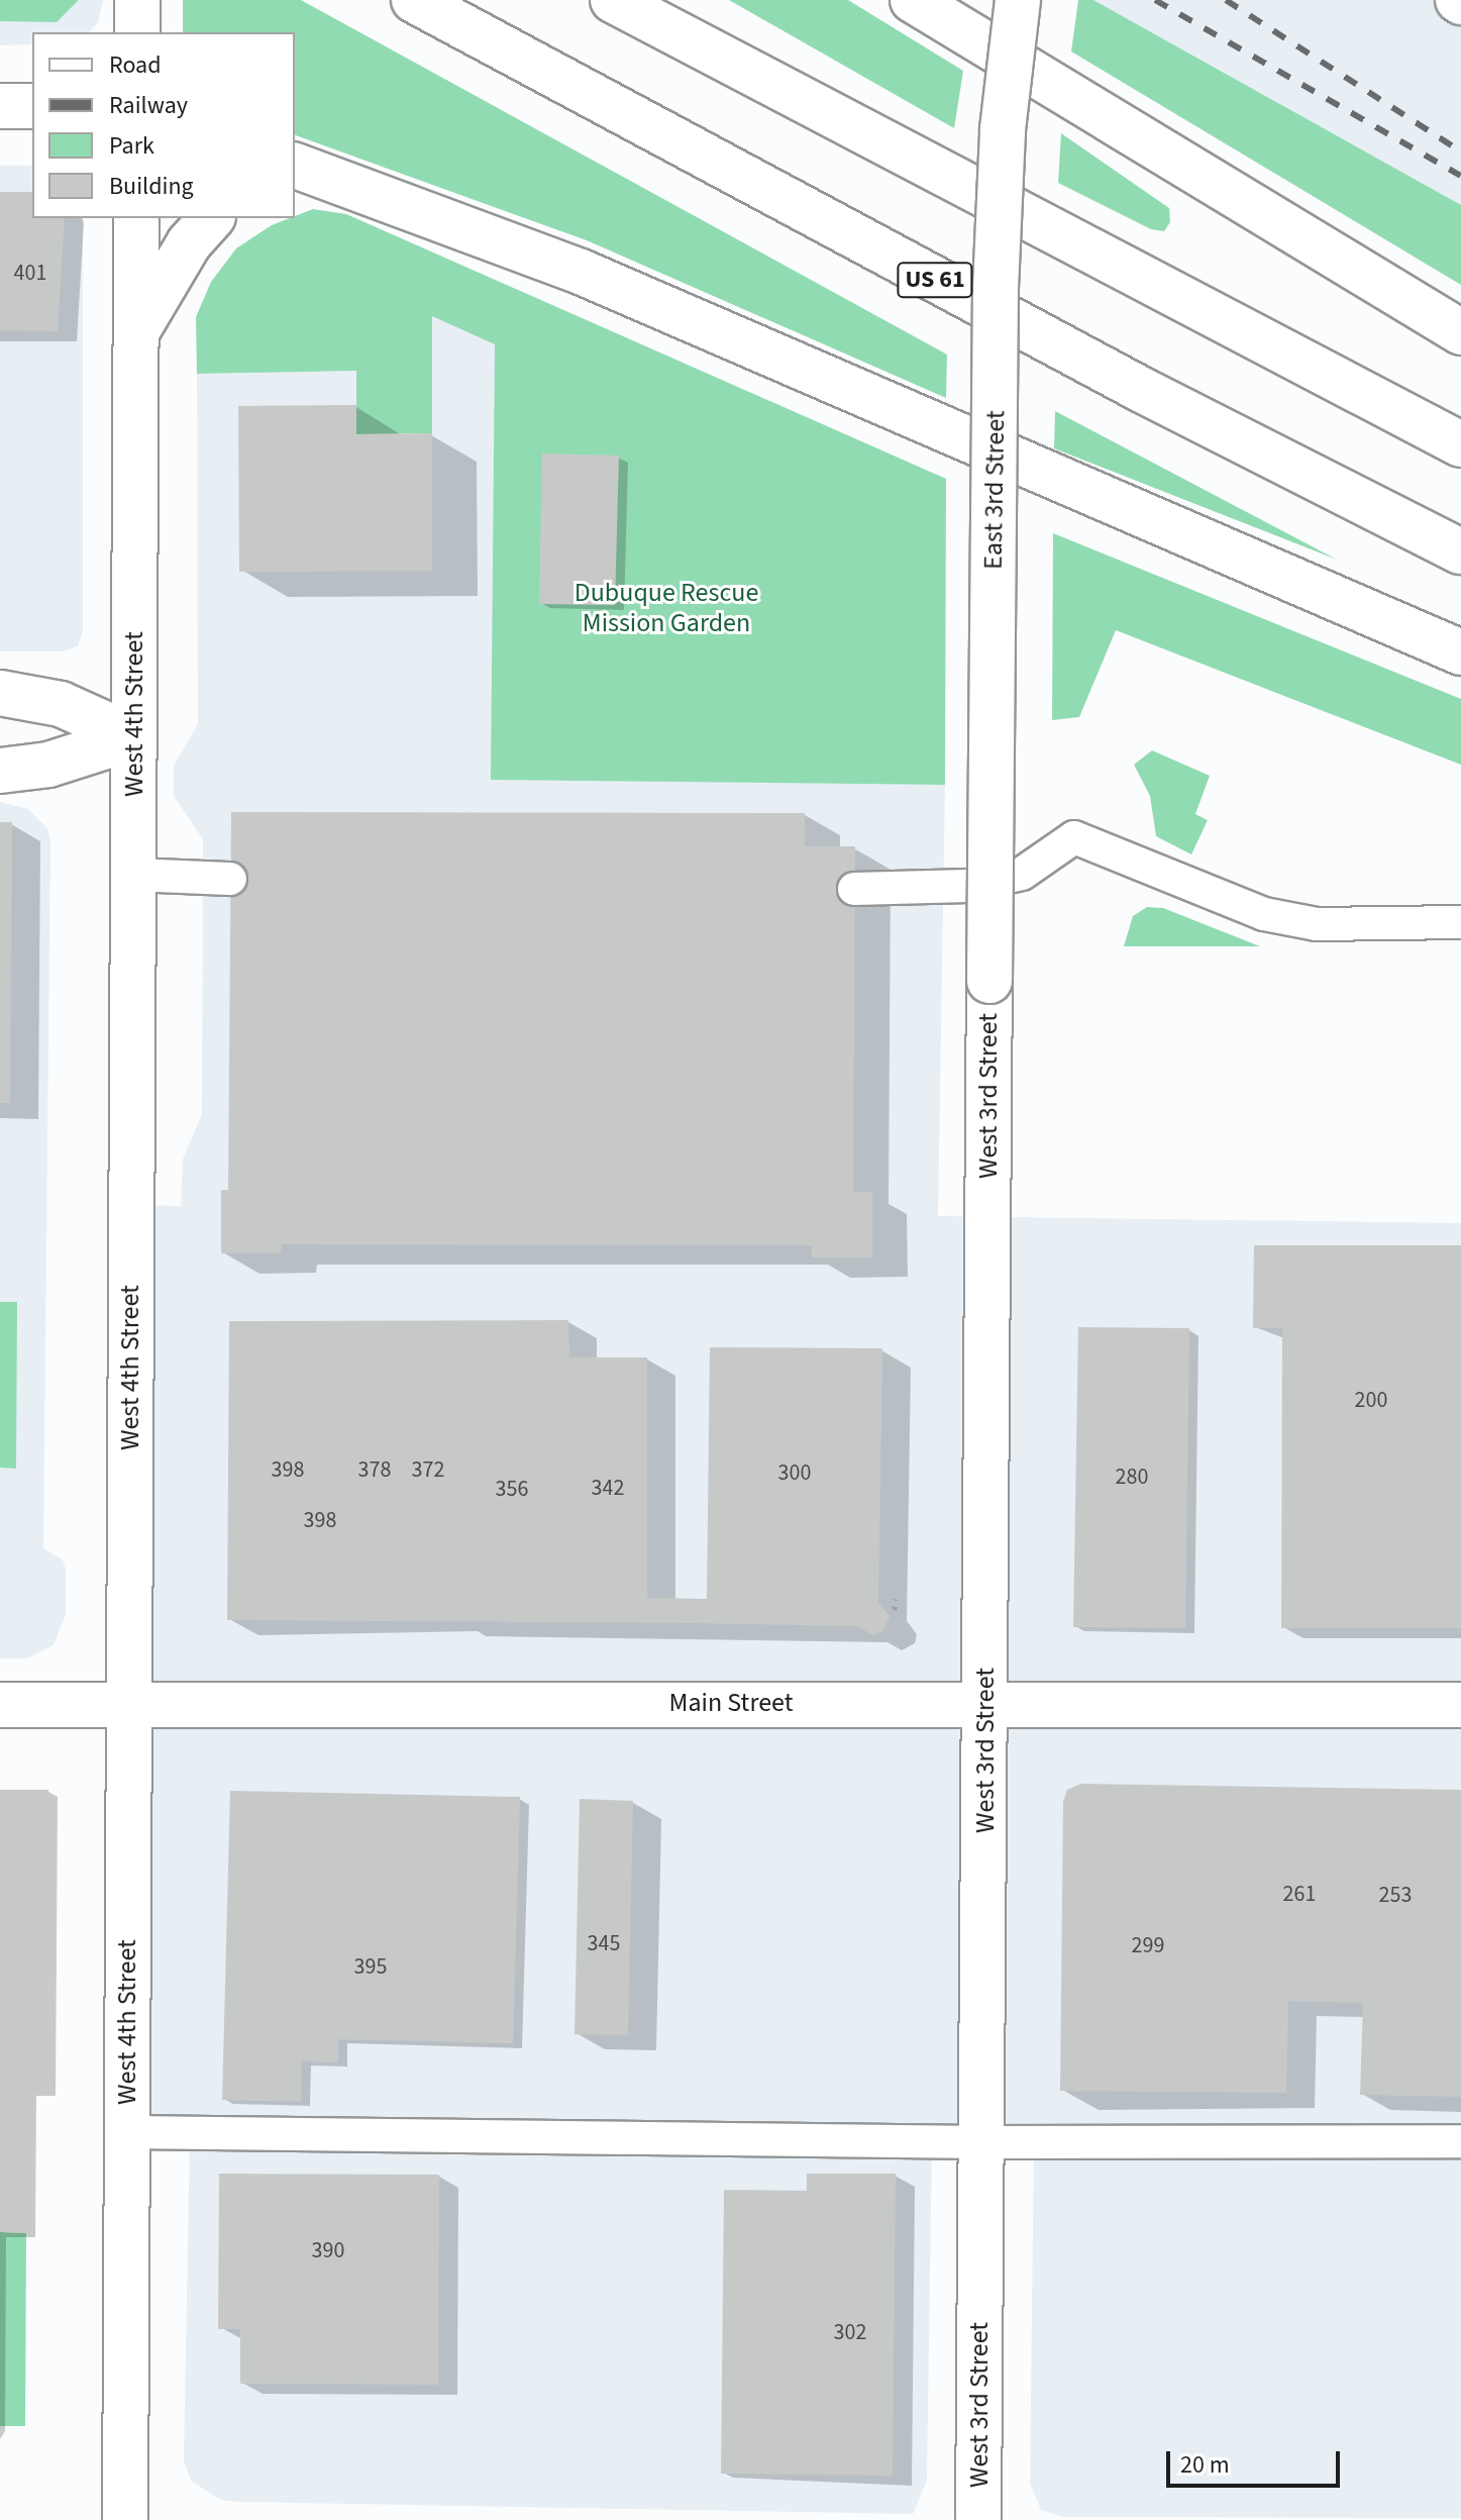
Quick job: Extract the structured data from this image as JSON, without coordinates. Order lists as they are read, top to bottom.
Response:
{
  "streets": {
    "main road": [
      "US 61",
      "East 3rd Street",
      "West 4th Street",
      "West 3rd Street",
      "Main Street"
    ]
  },
  "crossings": [
    ["East 3rd Street", "West 3rd Street"],
    ["West 4th Street", "Main Street"],
    ["West 3rd Street", "Main Street"]
  ],
  "parks": ["Dubuque Rescue Mission Garden"],
  "house_numbers": [
    "401",
    "200",
    "398",
    "378",
    "372",
    "300",
    "280",
    "342",
    "356",
    "398",
    "261",
    "253",
    "345",
    "299",
    "395",
    "390",
    "302"
  ],
  "legend": [
    "Road",
    "Railway",
    "Park",
    "Building"
  ],
  "scale_bar": "20 m"
}
